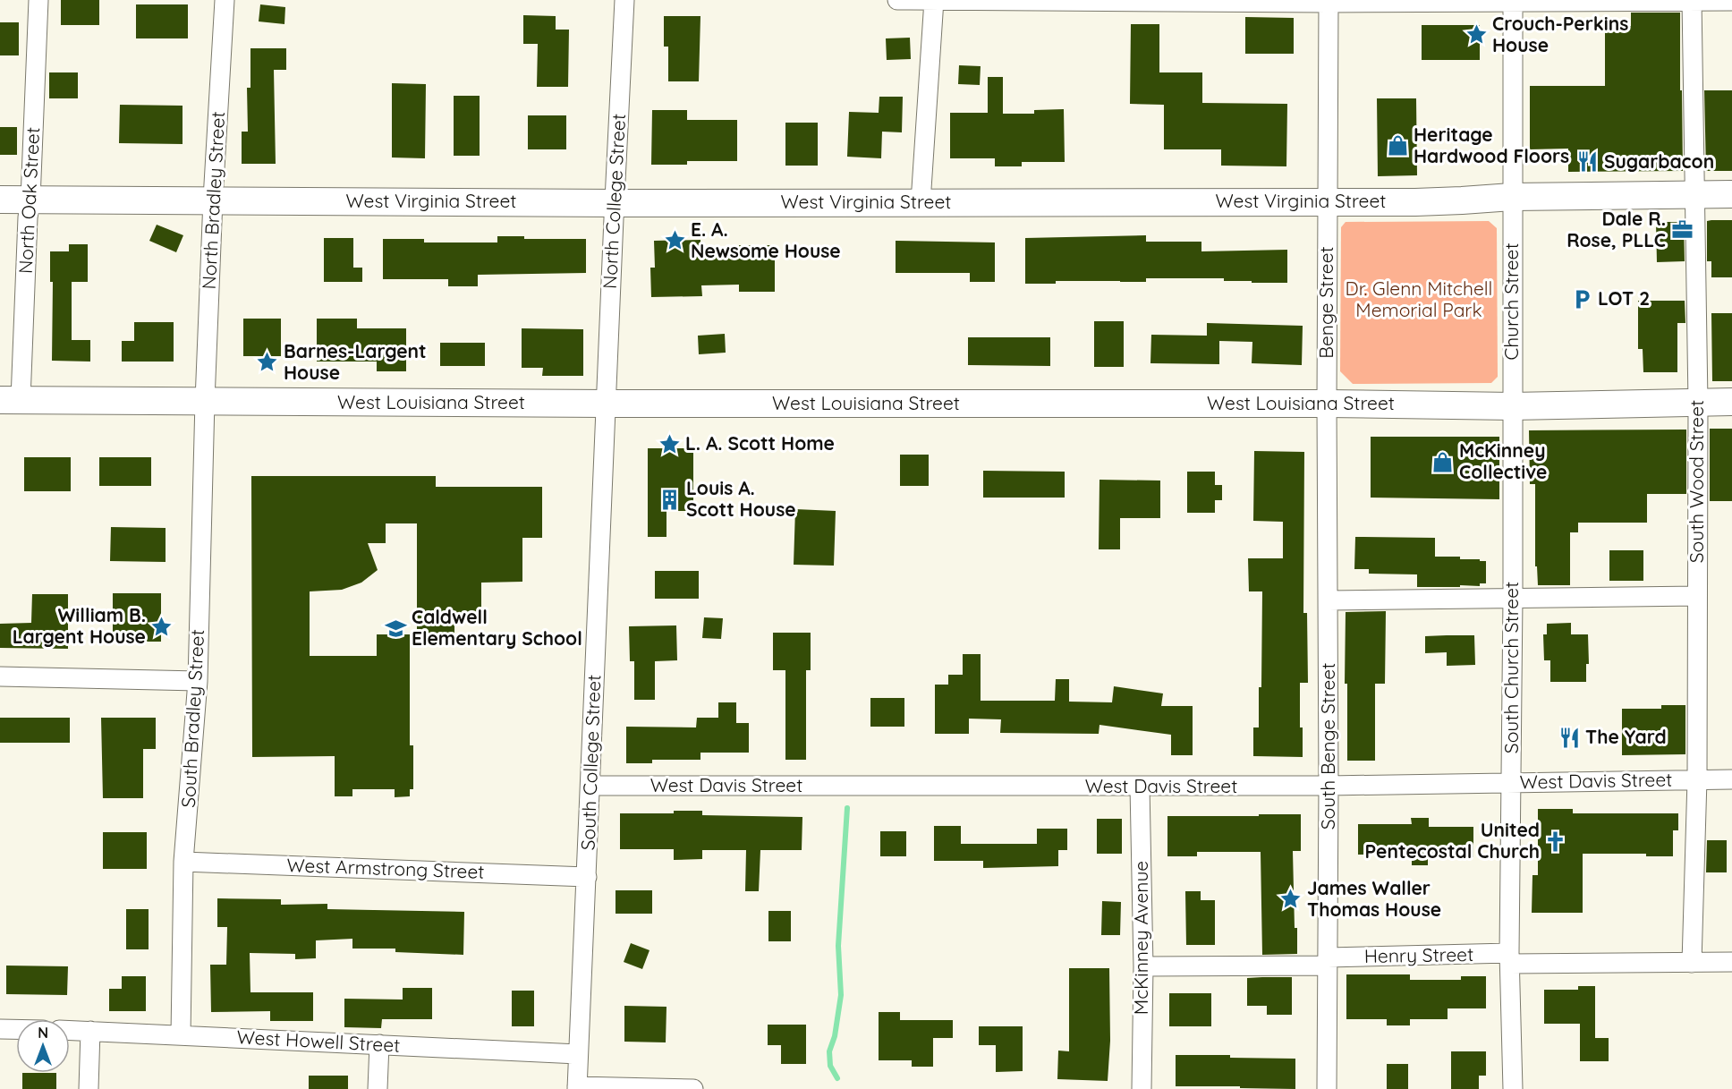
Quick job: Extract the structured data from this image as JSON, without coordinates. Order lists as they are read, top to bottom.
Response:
{
  "streets": {
    "main road": ["West Virginia Street", "West Louisiana Street"],
    "street": [
      "North Oak Street",
      "North Bradley Street",
      "North College Street",
      "Church Street",
      "Benge Street",
      "South Wood Street",
      "South Church Street",
      "South Bradley Street",
      "South Benge Street",
      "South College Street",
      "West Davis Street",
      "West Armstrong Street",
      "McKinney Avenue",
      "Henry Street",
      "West Howell Street"
    ]
  },
  "crossings": [
    ["North Oak Street", "West Virginia Street"],
    ["North Oak Street", "West Louisiana Street"],
    ["North Bradley Street", "West Virginia Street"],
    ["North Bradley Street", "West Louisiana Street"],
    ["North Bradley Street", "South Bradley Street"],
    ["West Virginia Street", "North College Street"],
    ["West Virginia Street", "Church Street"],
    ["West Virginia Street", "Benge Street"],
    ["West Virginia Street", "South Wood Street"],
    ["North College Street", "West Louisiana Street"],
    ["North College Street", "South College Street"],
    ["Church Street", "West Louisiana Street"],
    ["Church Street", "South Church Street"],
    ["Benge Street", "West Louisiana Street"],
    ["Benge Street", "South Benge Street"],
    ["West Louisiana Street", "South Wood Street"],
    ["West Louisiana Street", "South Church Street"],
    ["West Louisiana Street", "South Bradley Street"],
    ["West Louisiana Street", "South Benge Street"],
    ["West Louisiana Street", "South College Street"],
    ["South Wood Street", "West Davis Street"],
    ["South Wood Street", "Henry Street"],
    ["South Church Street", "West Davis Street"],
    ["South Church Street", "Henry Street"],
    ["South Bradley Street", "West Armstrong Street"],
    ["South Bradley Street", "West Howell Street"],
    ["South Benge Street", "West Davis Street"],
    ["South Benge Street", "Henry Street"],
    ["South College Street", "West Davis Street"],
    ["South College Street", "West Armstrong Street"],
    ["South College Street", "West Howell Street"],
    ["West Davis Street", "McKinney Avenue"],
    ["McKinney Avenue", "Henry Street"]
  ],
  "parks": ["Dr. Glenn Mitchell Memorial Park"],
  "places": {
    "place": [
      "Crouch-Perkins House",
      "E. A. Newsome House",
      "Barnes-Largent House",
      "L. A. Scott Home",
      "William B. Largent House",
      "James Waller Thomas House"
    ],
    "shop": ["Heritage Hardwood Floors", "McKinney Collective"],
    "restaurant": ["Sugarbacon", "The Yard"],
    "office": ["Dale R. Rose, PLLC"],
    "parking": ["LOT 2"],
    "building": ["Louis A. Scott House"],
    "school or university": ["Caldwell Elementary School"],
    "church": ["United Pentecostal Church"]
  },
  "north": "top"
}
